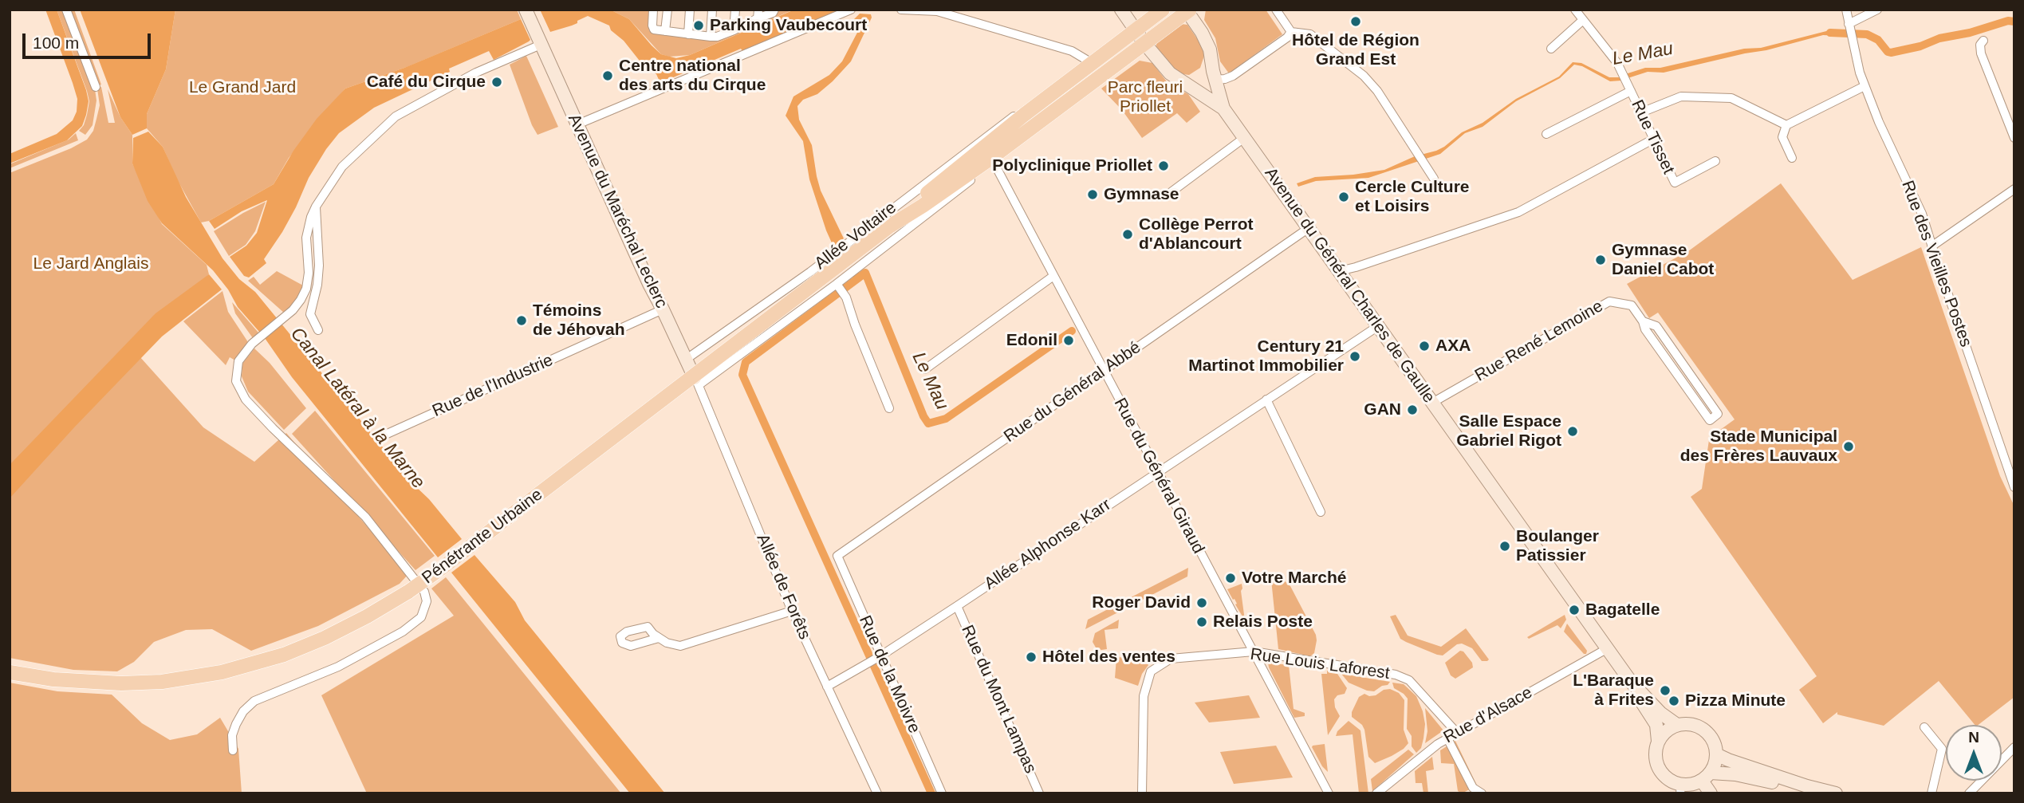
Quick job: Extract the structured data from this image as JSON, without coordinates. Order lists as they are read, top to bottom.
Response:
{
  "streets": {
    "main road": [
      "Avenue du Maréchal Leclerc",
      "Allée Voltaire",
      "Avenue du Général Charles de Gaulle",
      "Pénétrante Urbaine"
    ],
    "street": [
      "Rue Tisset",
      "Rue des Vieilles Postes",
      "Rue René Lemoine",
      "Rue de l'Industrie",
      "Rue du Général Abbé",
      "Rue du Général Giraud",
      "Allée Alphonse Karr",
      "Allée de Forêts",
      "Rue Louis Laforest",
      "Rue de la Moivre",
      "Rue du Mont Lampas",
      "Rue d'Alsace"
    ]
  },
  "crossings": [
    ["Avenue du Maréchal Leclerc", "Allée Voltaire"],
    ["Avenue du Maréchal Leclerc", "Rue de l'Industrie"],
    ["Avenue du Maréchal Leclerc", "Allée de Forêts"],
    ["Allée Voltaire", "Avenue du Général Charles de Gaulle"],
    ["Allée Voltaire", "Rue du Général Giraud"],
    ["Allée Voltaire", "Pénétrante Urbaine"],
    ["Allée Voltaire", "Allée de Forêts"],
    ["Avenue du Général Charles de Gaulle", "Rue René Lemoine"],
    ["Avenue du Général Charles de Gaulle", "Rue du Général Abbé"],
    ["Avenue du Général Charles de Gaulle", "Allée Alphonse Karr"],
    ["Avenue du Général Charles de Gaulle", "Rue d'Alsace"],
    ["Rue du Général Abbé", "Rue du Général Giraud"],
    ["Rue du Général Abbé", "Rue de la Moivre"],
    ["Rue du Général Giraud", "Allée Alphonse Karr"],
    ["Rue du Général Giraud", "Rue Louis Laforest"],
    ["Allée Alphonse Karr", "Allée de Forêts"],
    ["Allée Alphonse Karr", "Rue de la Moivre"],
    ["Allée Alphonse Karr", "Rue du Mont Lampas"],
    ["Rue Louis Laforest", "Rue d'Alsace"]
  ],
  "water": ["Le Mau", "Canal Latéral à la Marne"],
  "parks": ["Le Grand Jard", "Parc fleuri Priollet", "Le Jard Anglais"],
  "places": [
    "Hôtel de Région Grand Est",
    "Parking Vaubecourt",
    "Centre national des arts du Cirque",
    "Café du Cirque",
    "Polyclinique Priollet",
    "Gymnase",
    "Cercle Culture et Loisirs",
    "Collège Perrot d'Ablancourt",
    "Gymnase Daniel Cabot",
    "Témoins de Jéhovah",
    "Edonil",
    "AXA",
    "Century 21 Martinot Immobilier",
    "GAN",
    "Salle Espace Gabriel Rigot",
    "Stade Municipal des Frères Lauvaux",
    "Boulanger Patissier",
    "Votre Marché",
    "Roger David",
    "Bagatelle",
    "Relais Poste",
    "Hôtel des ventes",
    "L'Baraque à Frites",
    "Pizza Minute"
  ],
  "scale_bar": "100 m",
  "north": "top"
}
